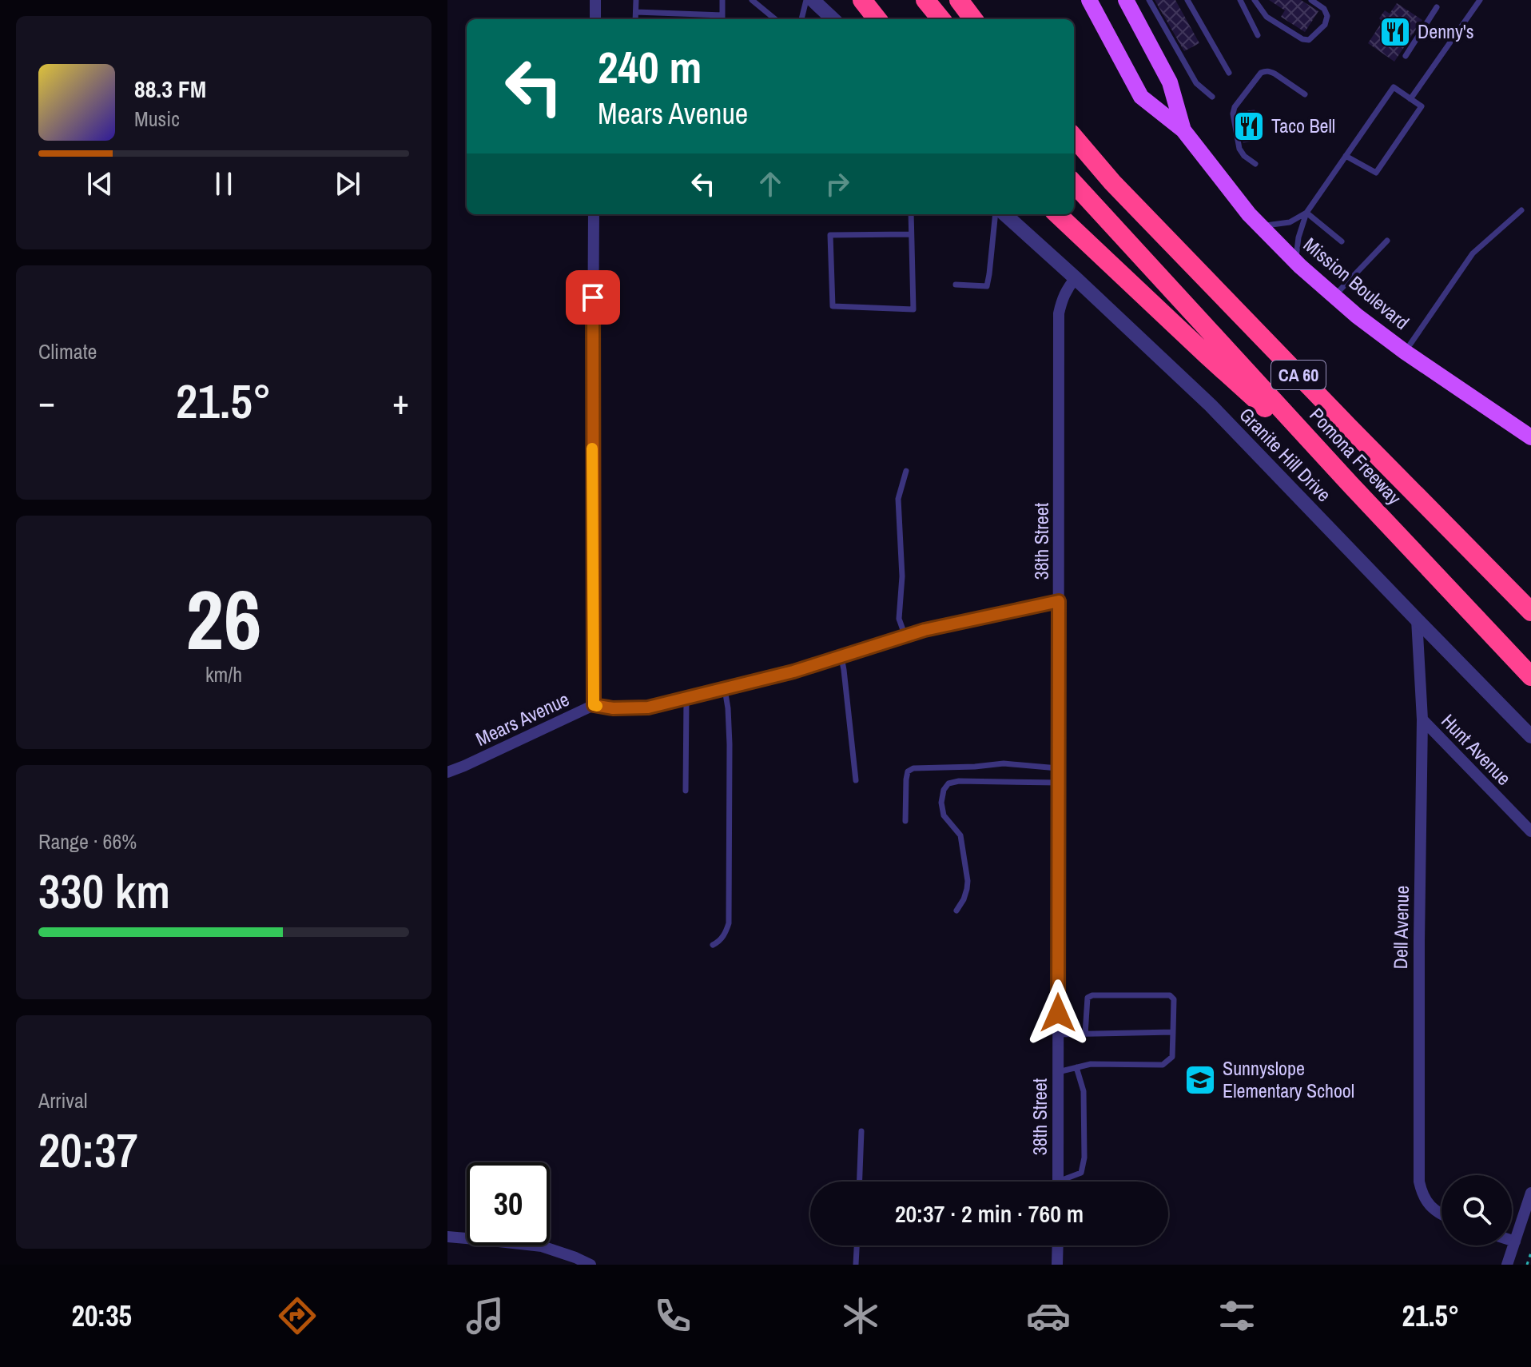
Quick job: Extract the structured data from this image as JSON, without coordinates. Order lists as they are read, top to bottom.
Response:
{
  "streets": {
    "highway": ["CA 60", "Pomona Freeway"],
    "main road": ["Mission Boulevard"],
    "street": [
      "Granite Hill Drive",
      "38th Street",
      "Mears Avenue",
      "Hunt Avenue",
      "Dell Avenue"
    ]
  },
  "crossings": [
    ["Granite Hill Drive", "38th Street"],
    ["Granite Hill Drive", "Dell Avenue"],
    ["38th Street", "Mears Avenue"],
    ["Hunt Avenue", "Dell Avenue"]
  ],
  "places": {
    "restaurant": ["Denny's", "Taco Bell"],
    "school or university": ["Sunnyslope Elementary School"]
  },
  "page": {
    "turn": ["240 m", "Mears Avenue"],
    "song": ["88.3 FM", "Music"],
    "tile": [
      "Climate",
      ["26", "km/h"],
      ["Range · 66%", "330 km"],
      ["Arrival", "20:37"]
    ],
    "heat": ["−", "21.5°", "+"],
    "limit": "30",
    "trip": "20:37 · 2 min · 760 m",
    "tabs": ["20:35", "21.5°"]
  }
}
